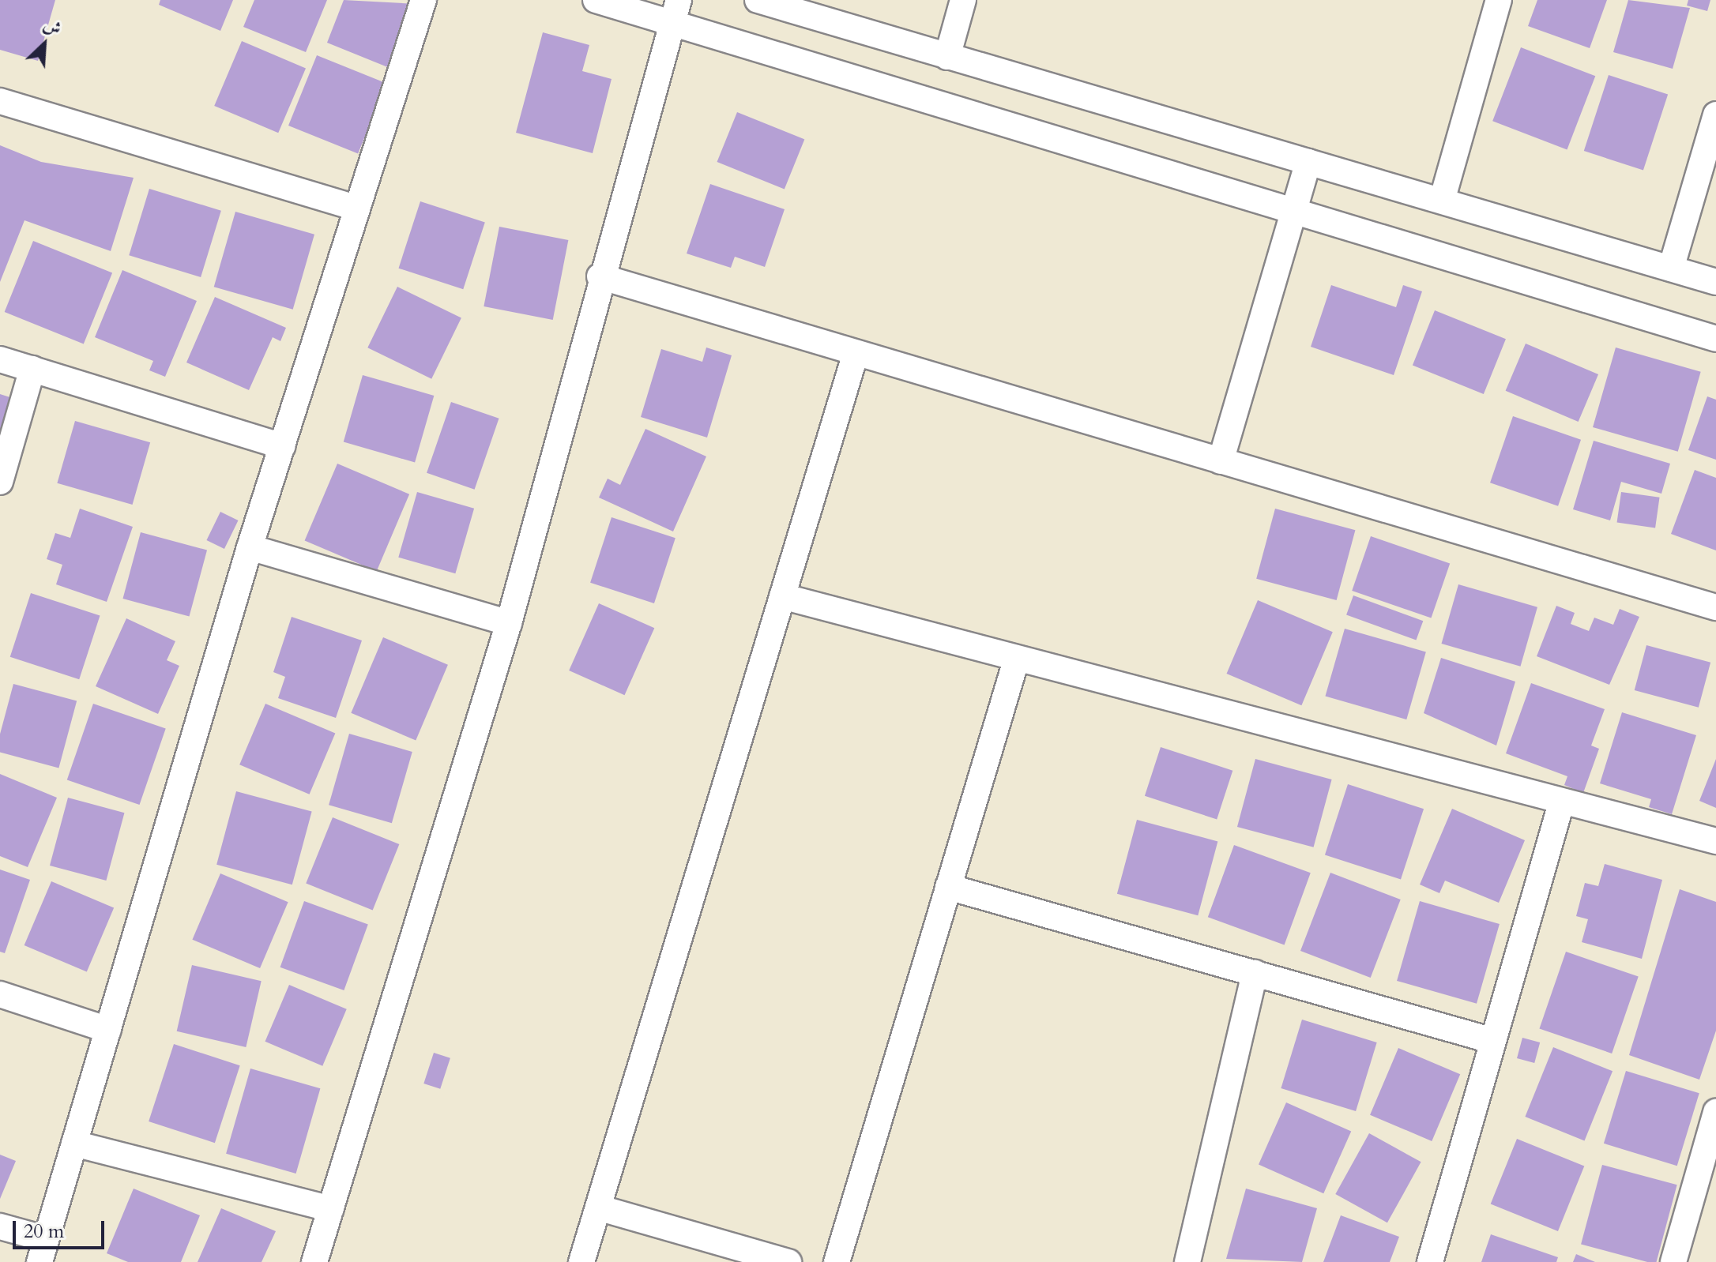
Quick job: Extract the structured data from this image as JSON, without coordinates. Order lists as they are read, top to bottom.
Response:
{
  "scale_bar": "20 m",
  "north": "top right"
}
